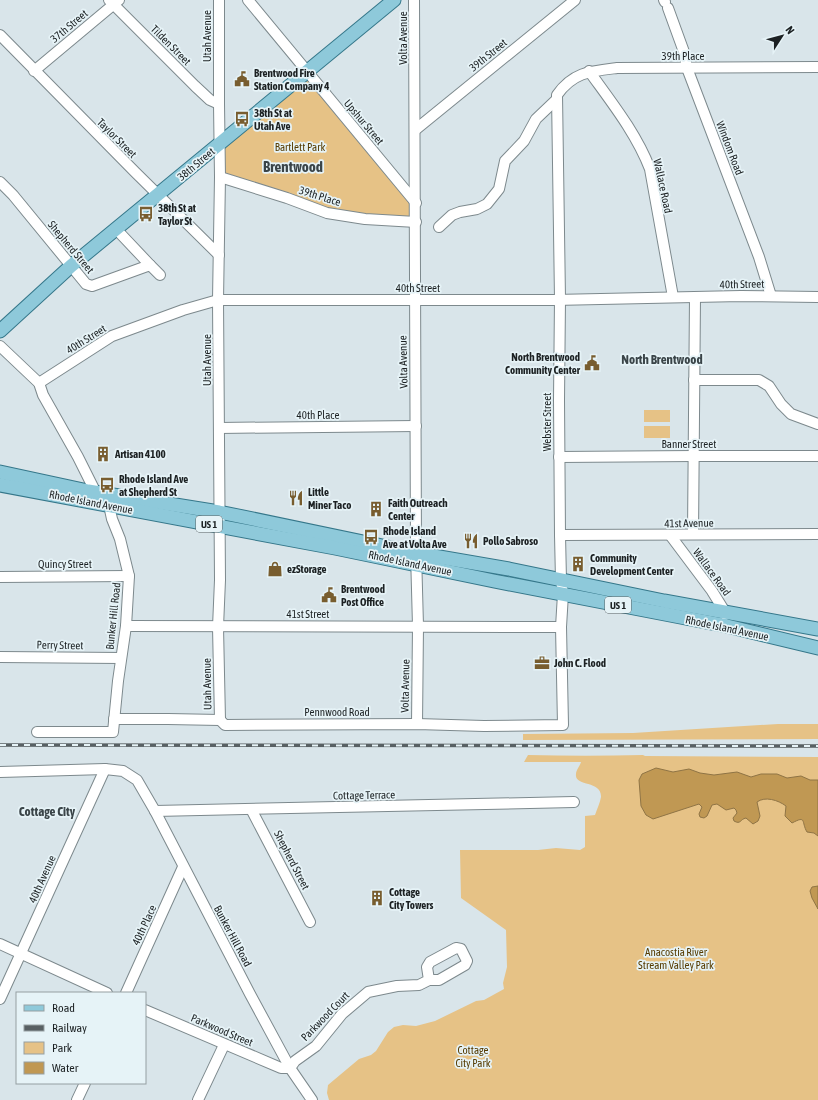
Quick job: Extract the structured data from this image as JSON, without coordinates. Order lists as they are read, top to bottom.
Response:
{
  "streets": {
    "main road": ["38th Street", "Rhode Island Avenue", "US 1"],
    "street": [
      "37th Street",
      "Utah Avenue",
      "Volta Avenue",
      "Tilden Street",
      "39th Street",
      "39th Place",
      "Upshur Street",
      "Taylor Street",
      "Windom Road",
      "Wallace Road",
      "Shepherd Street",
      "40th Street",
      "40th Place",
      "Webster Street",
      "Banner Street",
      "41st Avenue",
      "Quincy Street",
      "41st Street",
      "Bunker Hill Road",
      "Perry Street",
      "Pennwood Road",
      "Cottage Terrace",
      "40th Avenue",
      "Parkwood Court",
      "Parkwood Street"
    ]
  },
  "crossings": [
    ["37th Street", "Tilden Street"],
    ["37th Street", "Taylor Street"],
    ["Utah Avenue", "Tilden Street"],
    ["Utah Avenue", "39th Place"],
    ["Utah Avenue", "Taylor Street"],
    ["Utah Avenue", "38th Street"],
    ["Utah Avenue", "40th Street"],
    ["Utah Avenue", "40th Place"],
    ["Utah Avenue", "Rhode Island Avenue"],
    ["Utah Avenue", "41st Street"],
    ["Utah Avenue", "Pennwood Road"],
    ["Volta Avenue", "39th Street"],
    ["Volta Avenue", "39th Place"],
    ["Volta Avenue", "Upshur Street"],
    ["Volta Avenue", "40th Street"],
    ["Volta Avenue", "40th Place"],
    ["Volta Avenue", "Rhode Island Avenue"],
    ["Volta Avenue", "41st Street"],
    ["Volta Avenue", "Pennwood Road"],
    ["39th Place", "Windom Road"],
    ["39th Place", "Wallace Road"],
    ["39th Place", "Webster Street"],
    ["Upshur Street", "38th Street"],
    ["Taylor Street", "38th Street"],
    ["Windom Road", "40th Street"],
    ["38th Street", "Shepherd Street"],
    ["Wallace Road", "40th Street"],
    ["Wallace Road", "Banner Street"],
    ["Wallace Road", "Rhode Island Avenue"],
    ["Wallace Road", "41st Avenue"],
    ["Shepherd Street", "Cottage Terrace"],
    ["40th Street", "Webster Street"],
    ["40th Place", "Bunker Hill Road"],
    ["Webster Street", "Banner Street"],
    ["Webster Street", "Rhode Island Avenue"],
    ["Webster Street", "41st Avenue"],
    ["Webster Street", "41st Street"],
    ["Webster Street", "Pennwood Road"],
    ["Rhode Island Avenue", "Bunker Hill Road"],
    ["Quincy Street", "Bunker Hill Road"],
    ["41st Street", "Bunker Hill Road"],
    ["Bunker Hill Road", "Perry Street"],
    ["Bunker Hill Road", "Pennwood Road"],
    ["Bunker Hill Road", "Cottage Terrace"],
    ["Bunker Hill Road", "40th Avenue"],
    ["Bunker Hill Road", "Parkwood Court"],
    ["Bunker Hill Road", "Parkwood Street"],
    ["Parkwood Court", "Parkwood Street"]
  ],
  "districts": ["Brentwood", "North Brentwood", "Cottage City"],
  "parks": ["Bartlett Park", "Anacostia River Stream Valley Park", "Cottage City Park"],
  "places": {
    "public building": ["Brentwood Fire Station Company 4", "North Brentwood Community Center", "Brentwood Post Office"],
    "bus stop": [
      "38th St at Utah Ave",
      "38th St at Taylor St",
      "Rhode Island Ave at Shepherd St",
      "Rhode Island Ave at Volta Ave"
    ],
    "building": [
      "Artisan 4100",
      "Faith Outreach Center",
      "Community Development Center",
      "Cottage City Towers"
    ],
    "restaurant": ["Little Miner Taco", "Pollo Sabroso"],
    "shop": ["ezStorage"],
    "office": ["John C. Flood"]
  },
  "legend": [
    "Road",
    "Railway",
    "Park",
    "Water"
  ],
  "north": "top right"
}
